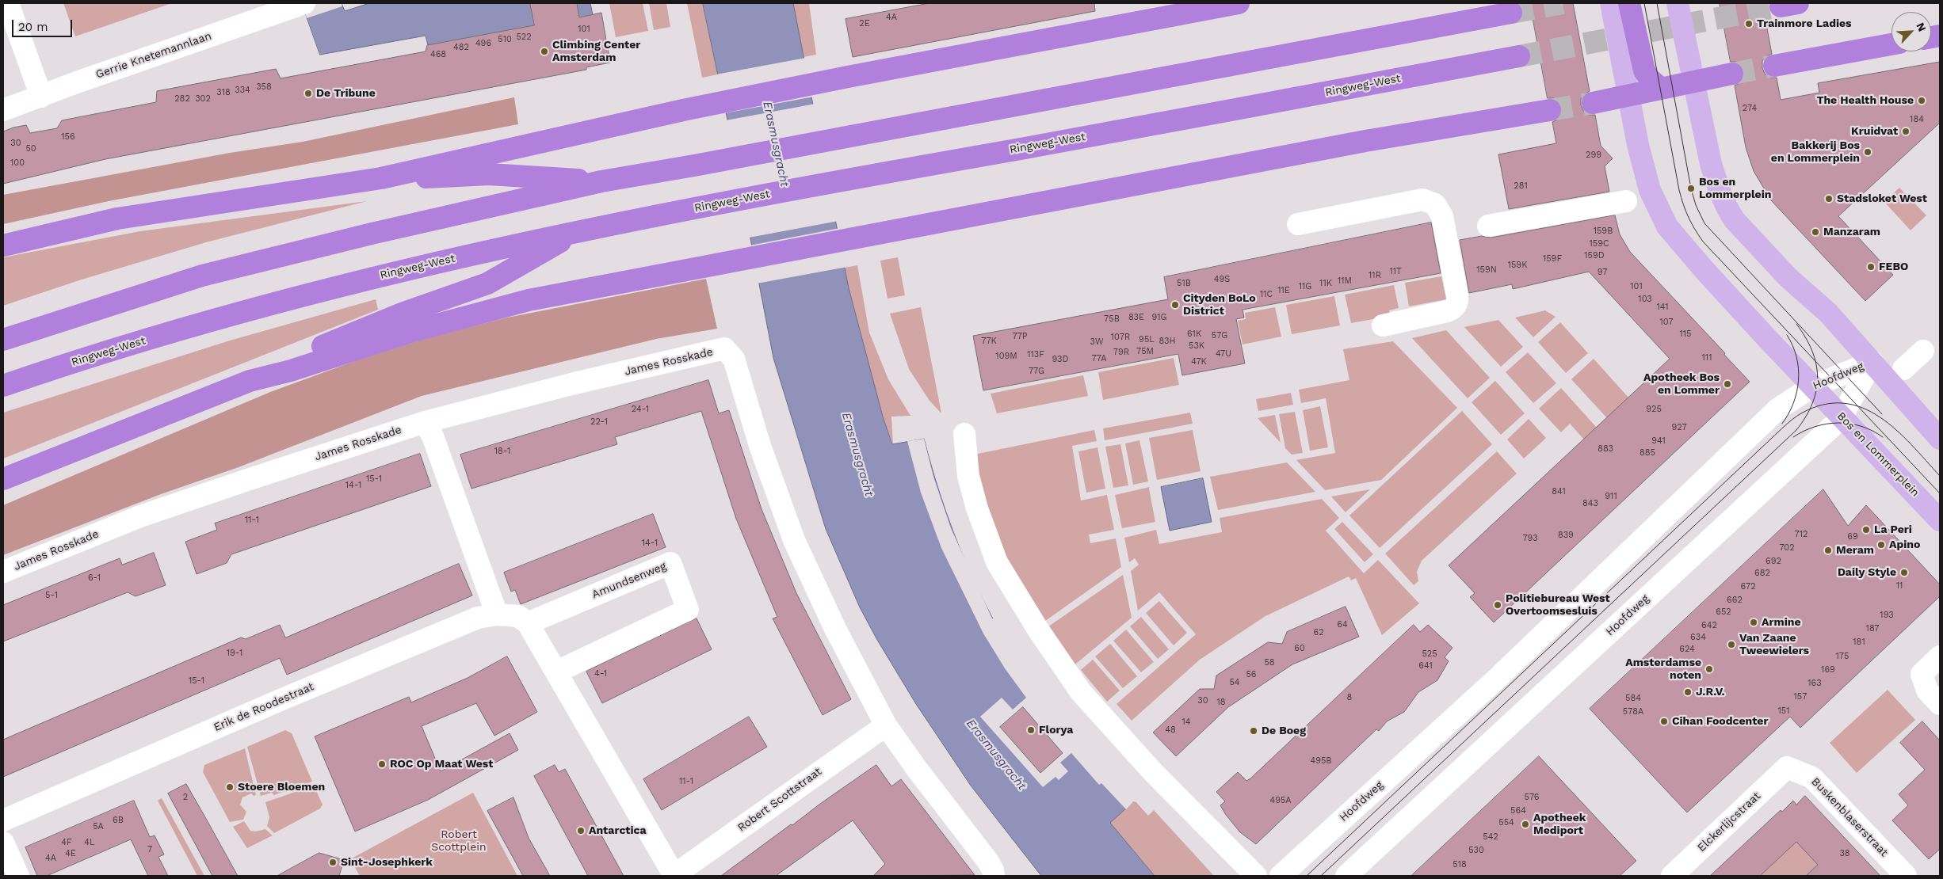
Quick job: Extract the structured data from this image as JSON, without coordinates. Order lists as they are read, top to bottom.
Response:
{
  "streets": {
    "highway": ["Ringweg-West"],
    "main road": ["Bos en Lommerplein"],
    "street": [
      "Gerrie Knetemannlaan",
      "James Rosskade",
      "Hoofdweg",
      "Amundsenweg",
      "Erik de Roodestraat",
      "Robert Scottstraat",
      "Buskenblaserstraat",
      "Elckerlijcstraat"
    ]
  },
  "crossings": [
    ["James Rosskade", "Robert Scottstraat"],
    ["Hoofdweg", "Bos en Lommerplein"],
    ["Amundsenweg", "Erik de Roodestraat"],
    ["Buskenblaserstraat", "Elckerlijcstraat"]
  ],
  "water": ["Erasmusgracht"],
  "parks": ["Robert Scottplein"],
  "places": [
    "Trainmore Ladies",
    "Climbing Center Amsterdam",
    "De Tribune",
    "The Health House",
    "Kruidvat",
    "Bakkerij Bos en Lommerplein",
    "Bos en Lommerplein",
    "Stadsloket West",
    "Manzaram",
    "FEBO",
    "Cityden BoLo District",
    "Apotheek Bos en Lommer",
    "La Peri",
    "Apino",
    "Meram",
    "Daily Style",
    "Politiebureau West Overtoomsesluis",
    "Armine",
    "Van Zaane Tweewielers",
    "Amsterdamse noten",
    "J.R.V.",
    "Cihan Foodcenter",
    "Florya",
    "De Boeg",
    "ROC Op Maat West",
    "Stoere Bloemen",
    "Apotheek Mediport",
    "Antarctica",
    "Sint-Josephkerk"
  ],
  "house_numbers": [
    "4A",
    "2E",
    "101",
    "522",
    "510",
    "496",
    "482",
    "468",
    "358",
    "334",
    "318",
    "282",
    "302",
    "274",
    "184",
    "156",
    "30",
    "50",
    "299",
    "100",
    "281",
    "159B",
    "159C",
    "159D",
    "159F",
    "159K",
    "159N",
    "11T",
    "97",
    "11R",
    "49S",
    "11M",
    "51B",
    "11K",
    "11G",
    "101",
    "11E",
    "11C",
    "103",
    "141",
    "83E",
    "91G",
    "75B",
    "107",
    "61K",
    "115",
    "57G",
    "77P",
    "107R",
    "95L",
    "77K",
    "83H",
    "3W",
    "53K",
    "75M",
    "79R",
    "47U",
    "113F",
    "109M",
    "111",
    "77A",
    "93D",
    "47K",
    "77G",
    "24-1",
    "925",
    "22-1",
    "927",
    "941",
    "883",
    "18-1",
    "885",
    "15-1",
    "14-1",
    "841",
    "911",
    "843",
    "11-1",
    "712",
    "839",
    "69",
    "793",
    "14-1",
    "702",
    "692",
    "682",
    "6-1",
    "11",
    "672",
    "5-1",
    "662",
    "652",
    "193",
    "64",
    "642",
    "187",
    "62",
    "634",
    "181",
    "60",
    "624",
    "19-1",
    "525",
    "175",
    "58",
    "641",
    "169",
    "4-1",
    "56",
    "15-1",
    "54",
    "163",
    "157",
    "8",
    "584",
    "30",
    "18",
    "151",
    "578A",
    "14",
    "48",
    "495B",
    "11-1",
    "2",
    "576",
    "495A",
    "564",
    "6B",
    "554",
    "5A",
    "542",
    "4F",
    "4L",
    "7",
    "530",
    "4E",
    "38",
    "4A",
    "518"
  ],
  "scale_bar": "20 m",
  "north": "top right"
}
